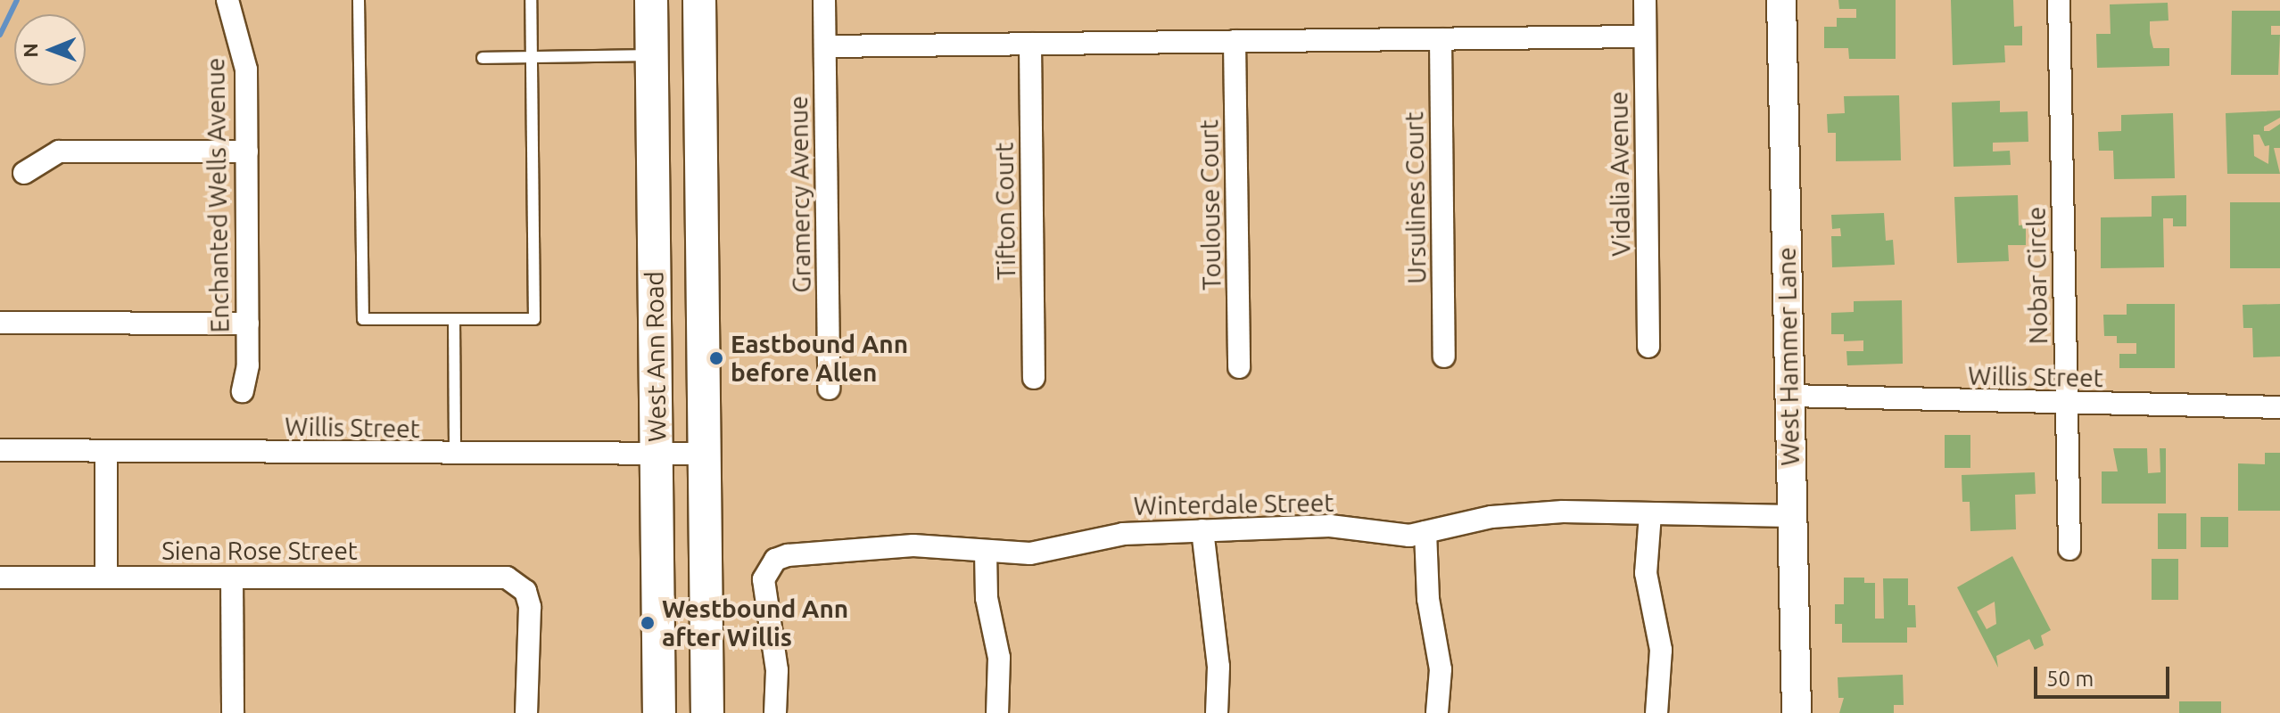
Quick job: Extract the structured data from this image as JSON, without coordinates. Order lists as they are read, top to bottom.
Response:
{
  "streets": {
    "main road": ["West Ann Road"],
    "street": [
      "Vidalia Avenue",
      "Gramercy Avenue",
      "Enchanted Wells Avenue",
      "Ursulines Court",
      "Toulouse Court",
      "Tifton Court",
      "Nobar Circle",
      "West Hammer Lane",
      "Willis Street",
      "Winterdale Street",
      "Siena Rose Street"
    ]
  },
  "crossings": [
    ["Nobar Circle", "Willis Street"],
    ["West Ann Road", "Willis Street"],
    ["West Hammer Lane", "Willis Street"],
    ["West Hammer Lane", "Winterdale Street"]
  ],
  "places": ["Eastbound Ann before Allen", "Westbound Ann after Willis"],
  "scale_bar": "50 m",
  "north": "left"
}
